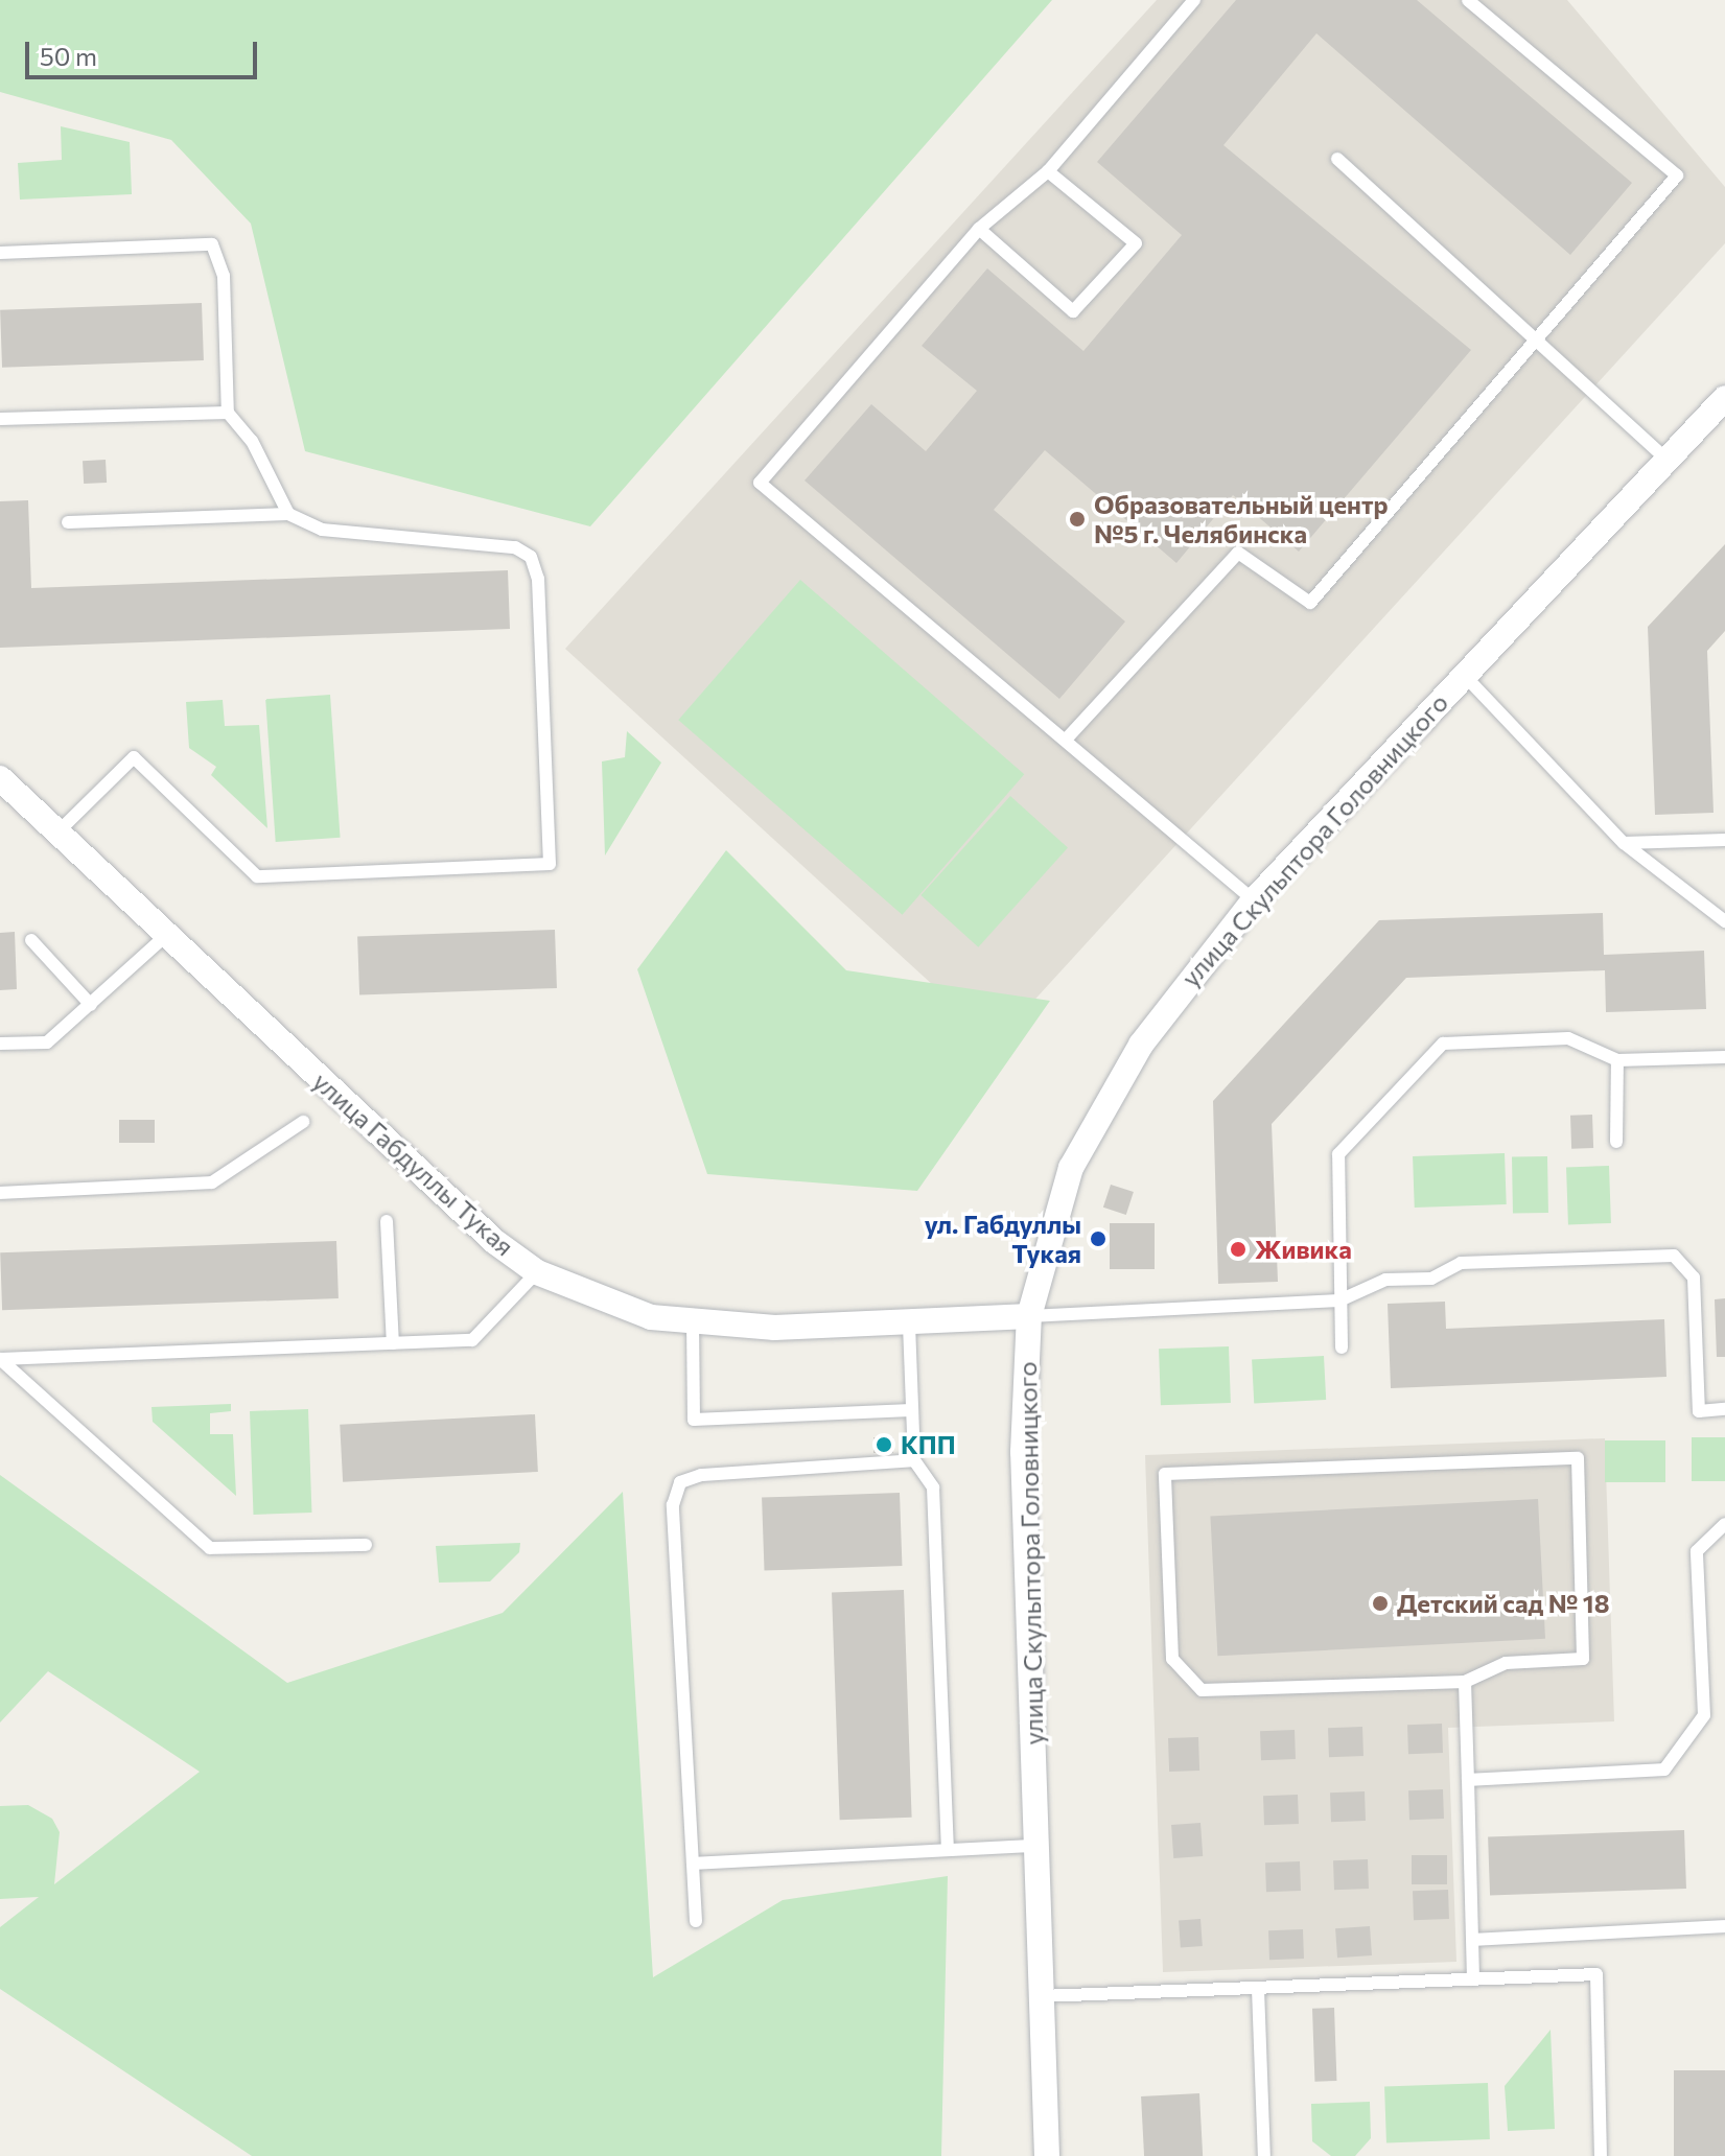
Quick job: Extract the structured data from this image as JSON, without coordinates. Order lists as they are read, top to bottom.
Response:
{
  "streets": {
    "street": ["улица Скульптора Головницкого", "улица Габдуллы Тукая"]
  },
  "crossings": [
    ["улица Скульптора Головницкого", "улица Габдуллы Тукая"]
  ],
  "places": [
    "Образовательный центр №5 г. Челябинска",
    "ул. Габдуллы Тукая",
    "Живика",
    "КПП",
    "Детский сад № 18"
  ],
  "scale_bar": "50 m"
}
